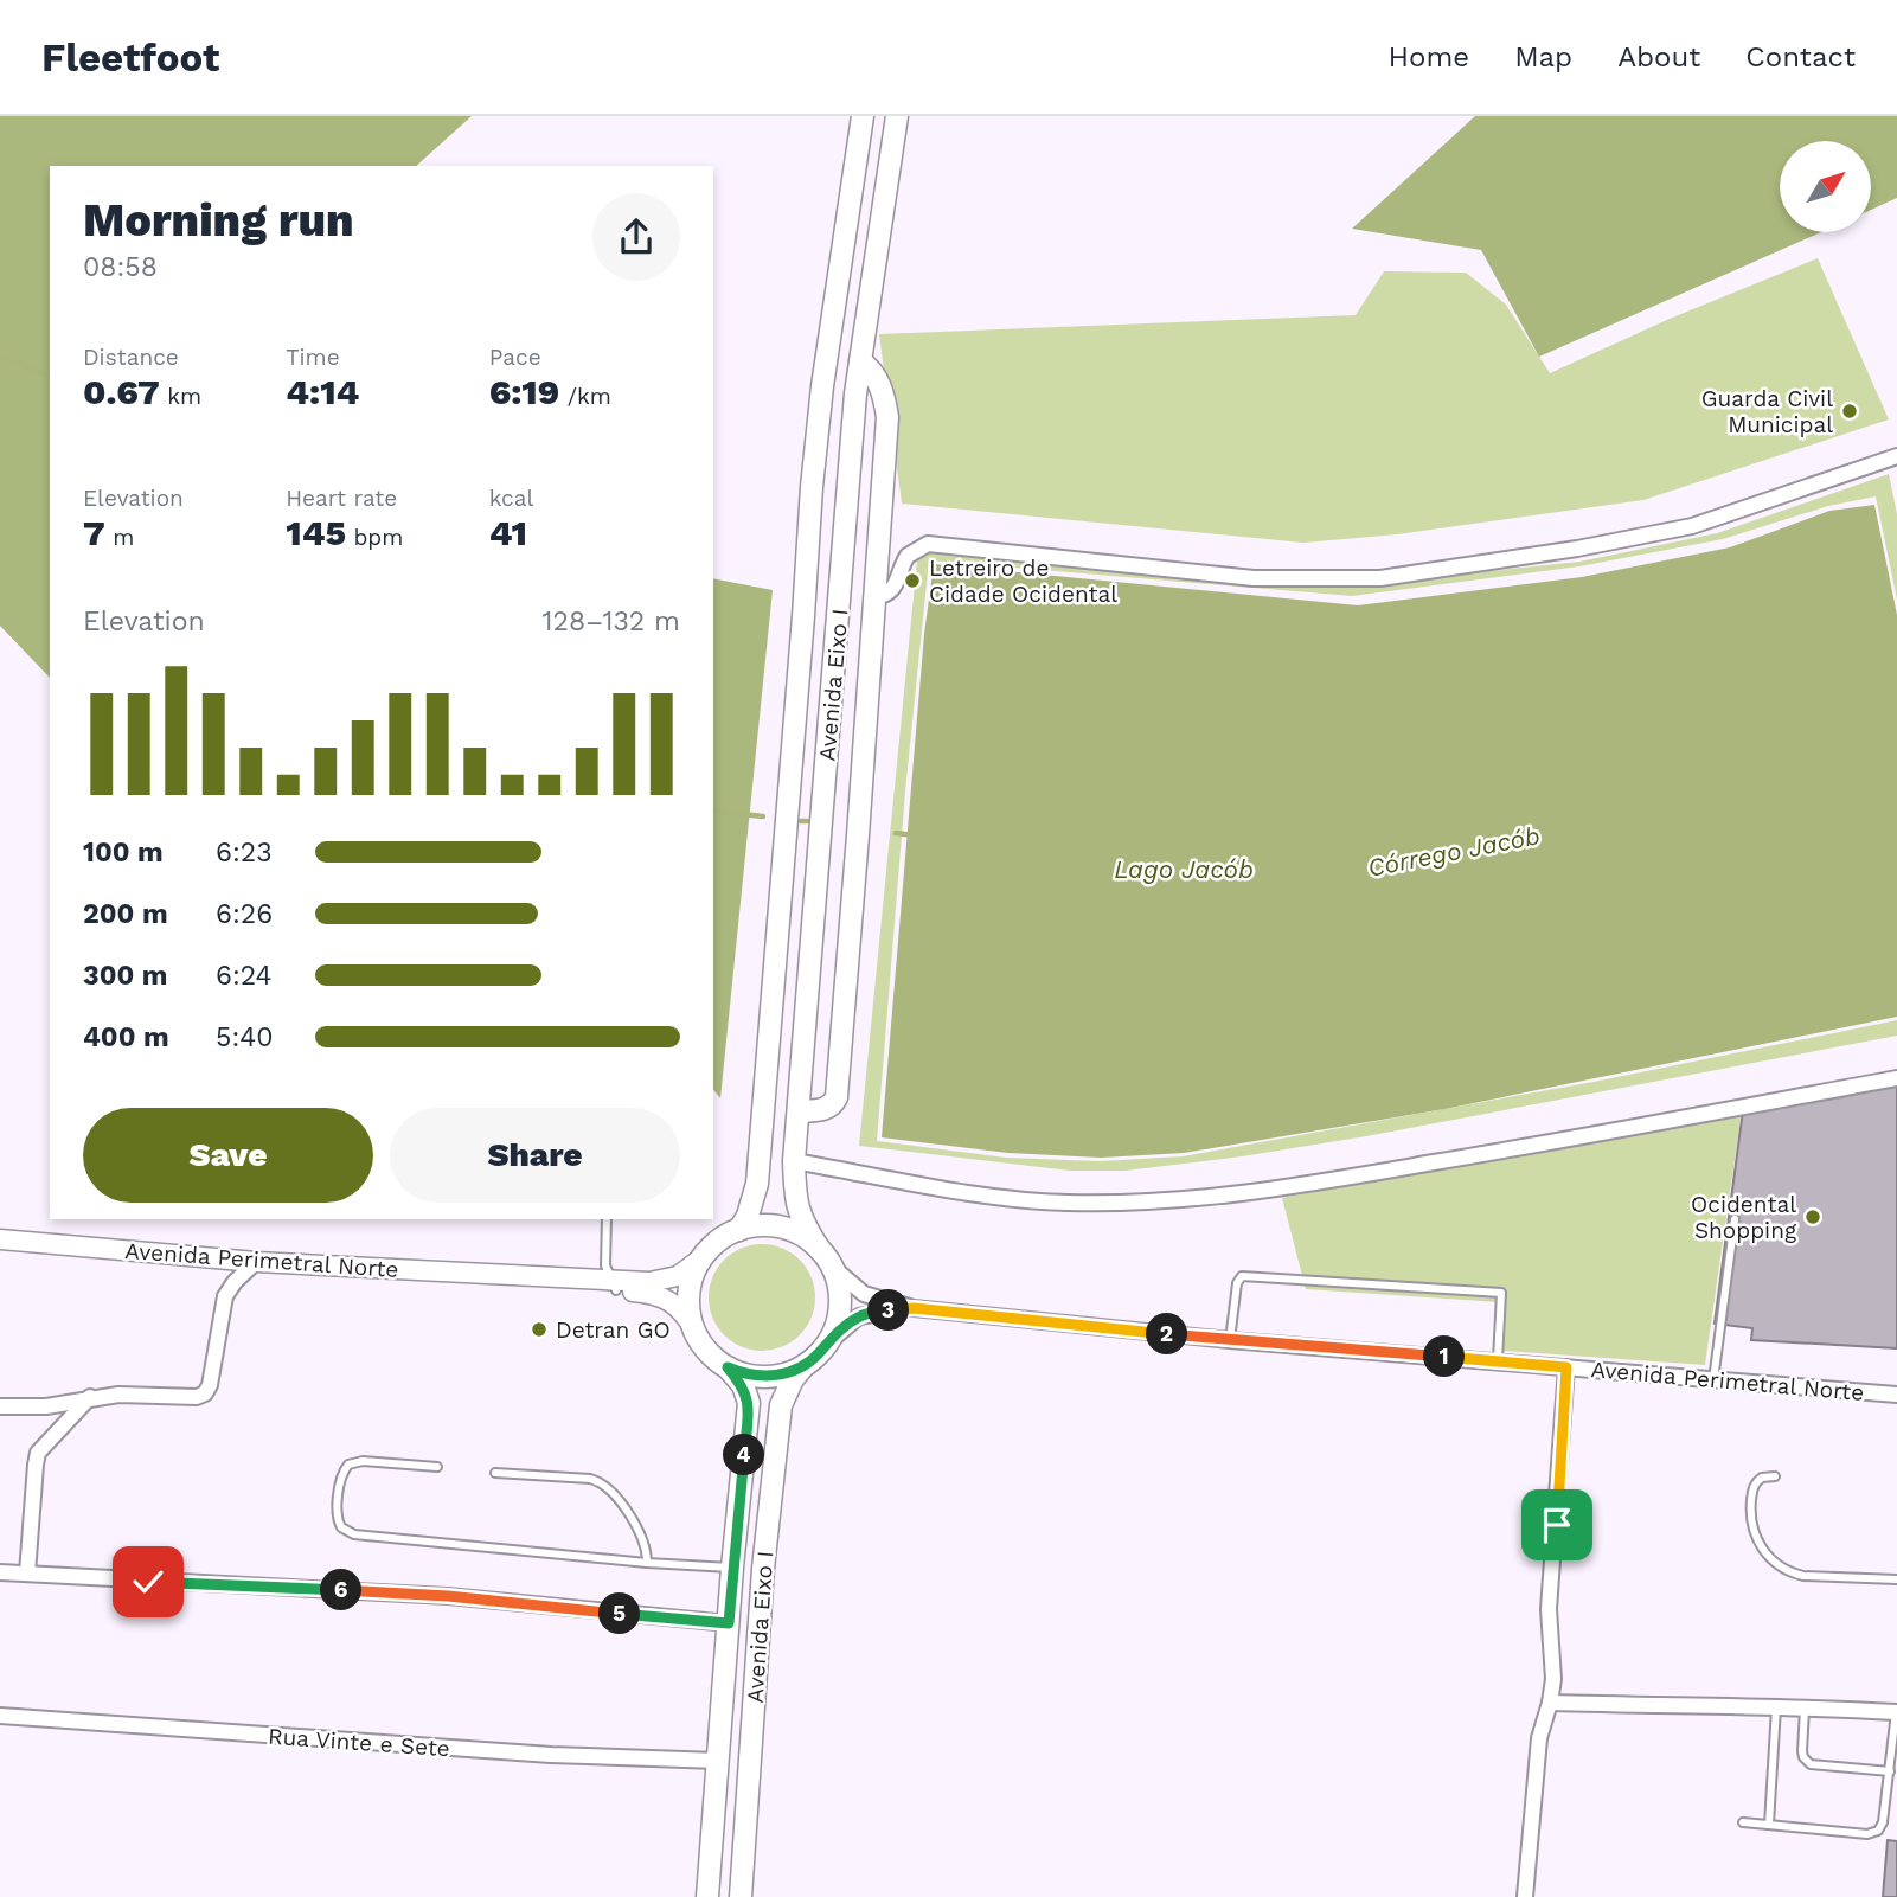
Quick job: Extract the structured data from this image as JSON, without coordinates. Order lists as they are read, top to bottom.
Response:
{
  "streets": {
    "main road": ["Avenida Eixo I"],
    "street": ["Avenida Perimetral Norte", "Rua Vinte e Sete"]
  },
  "crossings": [
    ["Avenida Eixo I", "Avenida Perimetral Norte"],
    ["Avenida Eixo I", "Rua Vinte e Sete"]
  ],
  "water": ["Córrego Jacób", "Lago Jacób"],
  "places": [
    "Guarda Civil Municipal",
    "Letreiro de Cidade Ocidental",
    "Ocidental Shopping",
    "Detran GO"
  ],
  "north": "top right",
  "page": {
    "header": "Fleetfoot",
    "nav": [
      "Home",
      "Map",
      "About",
      "Contact"
    ],
    "heading": ["Morning run", "08:58"],
    "stats": [
      ["Distance", "0.67 km"],
      ["Time", "4:14"],
      ["Pace", "6:19 /km"],
      ["Elevation", "7 m"],
      ["Heart rate", "145 bpm"],
      ["kcal", "41"]
    ],
    "chart": ["Elevation", "128–132 m"],
    "list": [
      {
        "name": "100 m",
        "note": "6:23"
      },
      {
        "name": "200 m",
        "note": "6:26"
      },
      {
        "name": "300 m",
        "note": "6:24"
      },
      {
        "name": "400 m",
        "note": "5:40"
      }
    ],
    "buttons": ["Save", "Share"],
    "pins": [
      "3",
      "2",
      "1",
      "4",
      "6",
      "5"
    ]
  }
}
